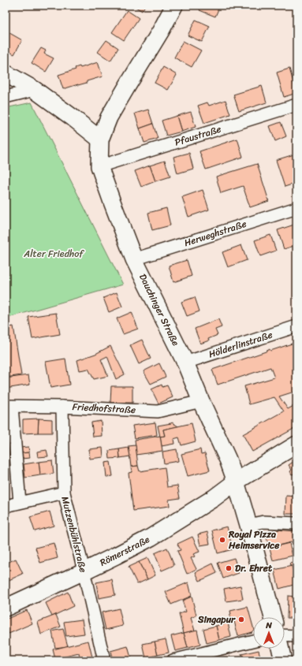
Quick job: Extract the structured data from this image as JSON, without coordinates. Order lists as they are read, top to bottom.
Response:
{
  "streets": {
    "main road": ["Dauchinger Straße", "Römerstraße"],
    "street": [
      "Pfaustraße",
      "Herweghstraße",
      "Hölderlinstraße",
      "Friedhofstraße",
      "Mutzenbühlstraße"
    ]
  },
  "crossings": [
    ["Pfaustraße", "Dauchinger Straße"],
    ["Herweghstraße", "Dauchinger Straße"],
    ["Dauchinger Straße", "Hölderlinstraße"],
    ["Dauchinger Straße", "Friedhofstraße"],
    ["Dauchinger Straße", "Römerstraße"],
    ["Friedhofstraße", "Mutzenbühlstraße"],
    ["Mutzenbühlstraße", "Römerstraße"]
  ],
  "parks": ["Alter Friedhof"],
  "places": ["Royal Pizza Heimservice", "Dr. Ehret", "Singapur"],
  "north": "top"
}
